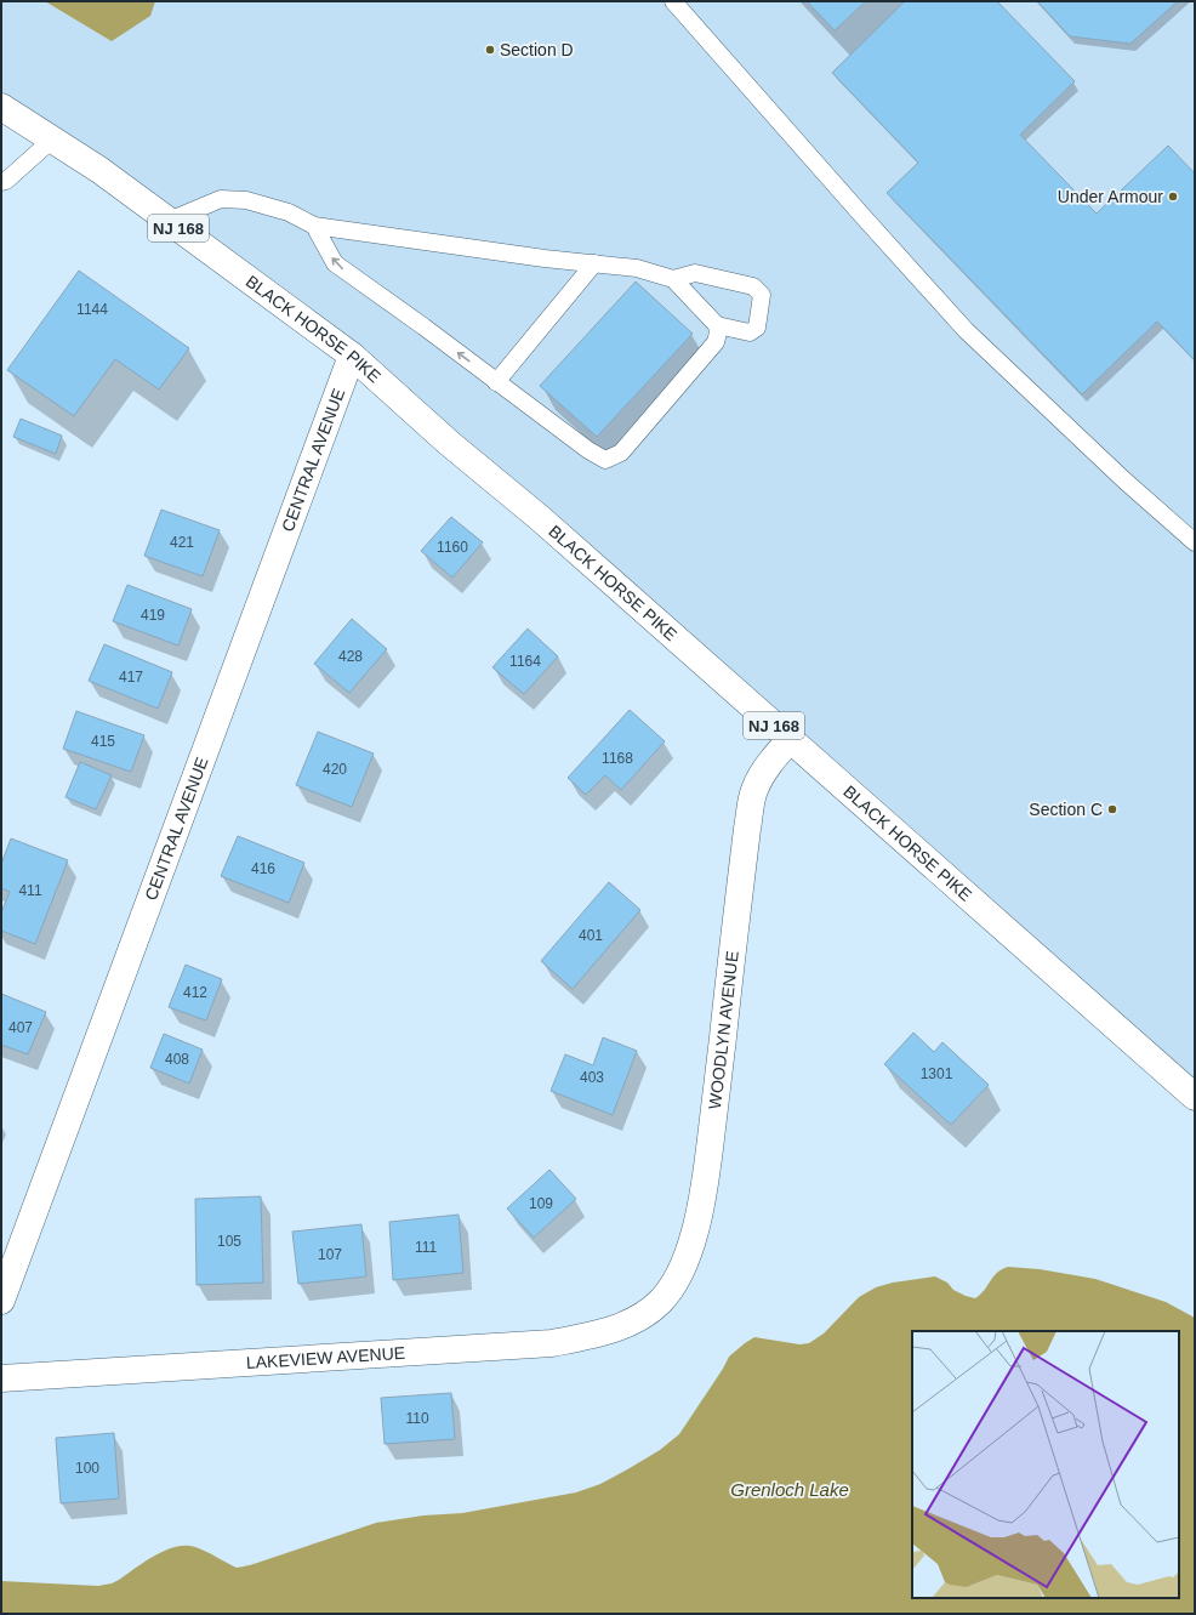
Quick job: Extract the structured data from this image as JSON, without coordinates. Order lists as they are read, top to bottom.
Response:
{
  "streets": {
    "street": [
      "NJ 168",
      "BLACK HORSE PIKE",
      "CENTRAL AVENUE",
      "WOODLYN AVENUE",
      "LAKEVIEW AVENUE"
    ]
  },
  "crossings": [
    ["BLACK HORSE PIKE", "CENTRAL AVENUE"],
    ["BLACK HORSE PIKE", "WOODLYN AVENUE"],
    ["WOODLYN AVENUE", "LAKEVIEW AVENUE"]
  ],
  "water": ["Grenloch Lake"],
  "places": ["Section D", "Under Armour", "Section C"],
  "house_numbers": [
    "1144",
    "421",
    "1160",
    "419",
    "428",
    "1164",
    "417",
    "415",
    "1168",
    "420",
    "416",
    "411",
    "401",
    "412",
    "407",
    "408",
    "1301",
    "403",
    "109",
    "105",
    "111",
    "107",
    "110",
    "100"
  ]
}
